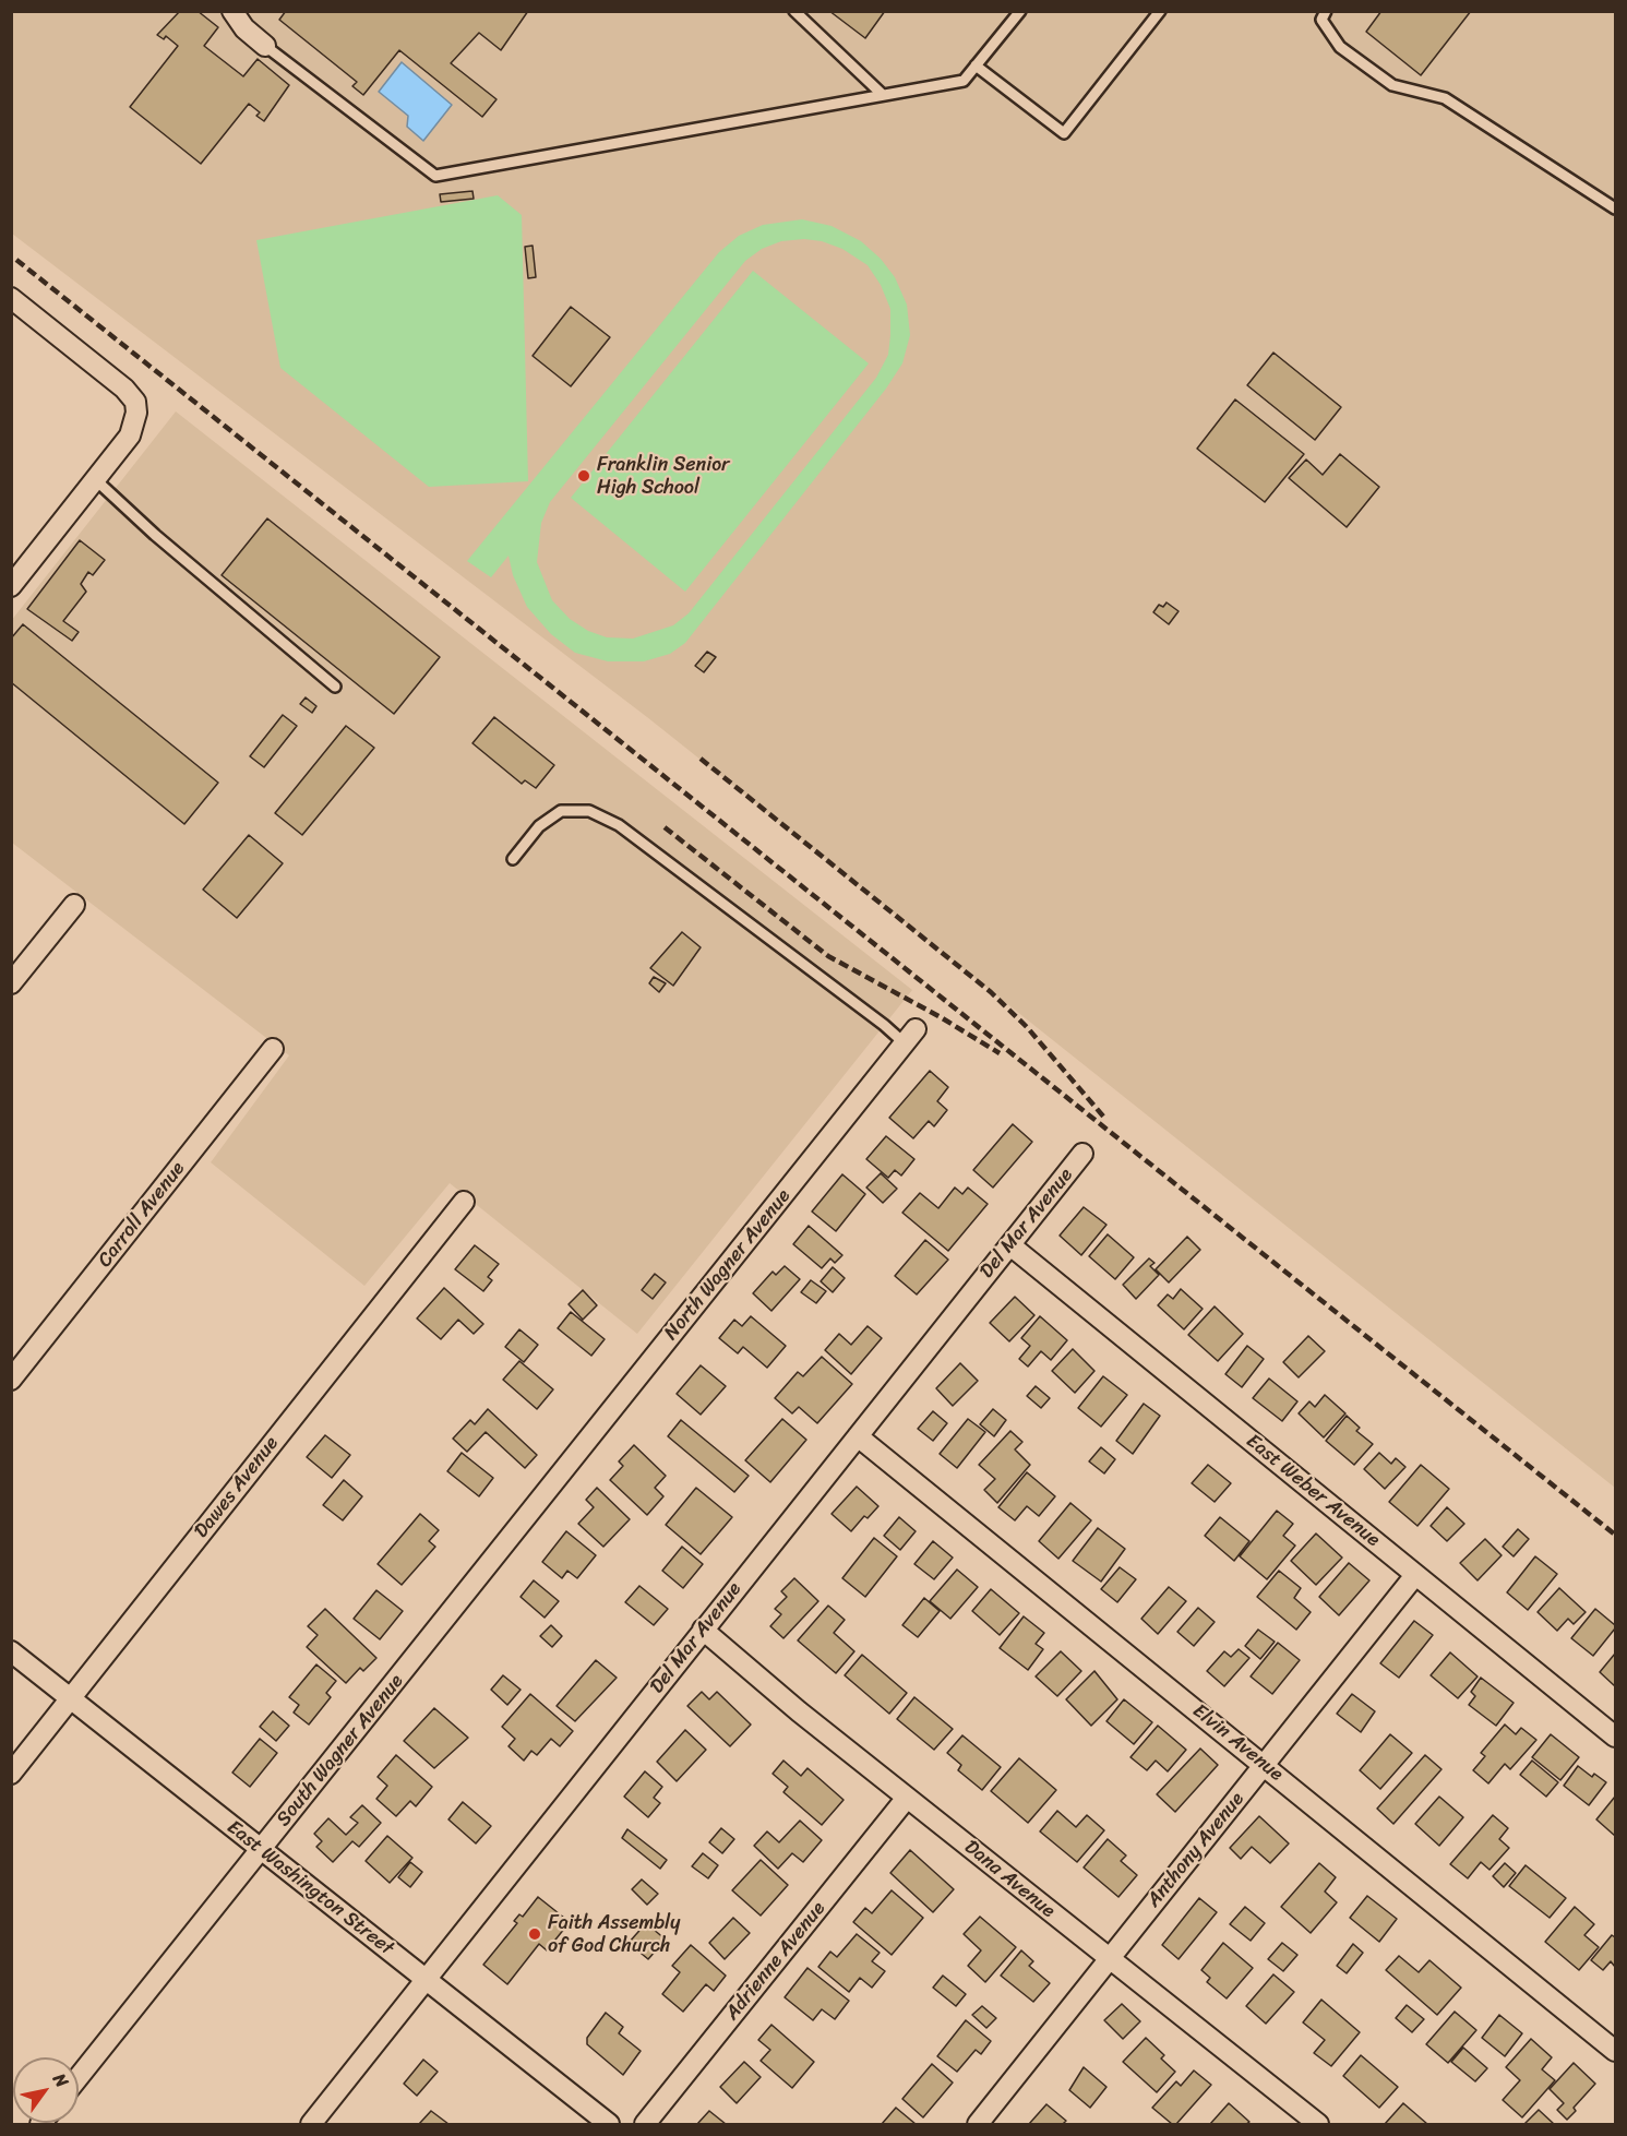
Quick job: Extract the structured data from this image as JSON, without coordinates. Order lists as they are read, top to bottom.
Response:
{
  "streets": {
    "street": [
      "Carroll Avenue",
      "Del Mar Avenue",
      "North Wagner Avenue",
      "Dawes Avenue",
      "East Weber Avenue",
      "Elvin Avenue",
      "South Wagner Avenue",
      "Anthony Avenue",
      "Dana Avenue",
      "East Washington Street",
      "Adrienne Avenue"
    ]
  },
  "crossings": [
    ["Del Mar Avenue", "East Weber Avenue"],
    ["Del Mar Avenue", "Elvin Avenue"],
    ["Del Mar Avenue", "Dana Avenue"],
    ["Del Mar Avenue", "East Washington Street"],
    ["North Wagner Avenue", "South Wagner Avenue"],
    ["Dawes Avenue", "East Washington Street"],
    ["East Weber Avenue", "Anthony Avenue"],
    ["Elvin Avenue", "Anthony Avenue"],
    ["South Wagner Avenue", "East Washington Street"],
    ["Anthony Avenue", "Dana Avenue"],
    ["Dana Avenue", "Adrienne Avenue"]
  ],
  "places": ["Franklin Senior High School", "Faith Assembly of God Church"],
  "north": "top right"
}
